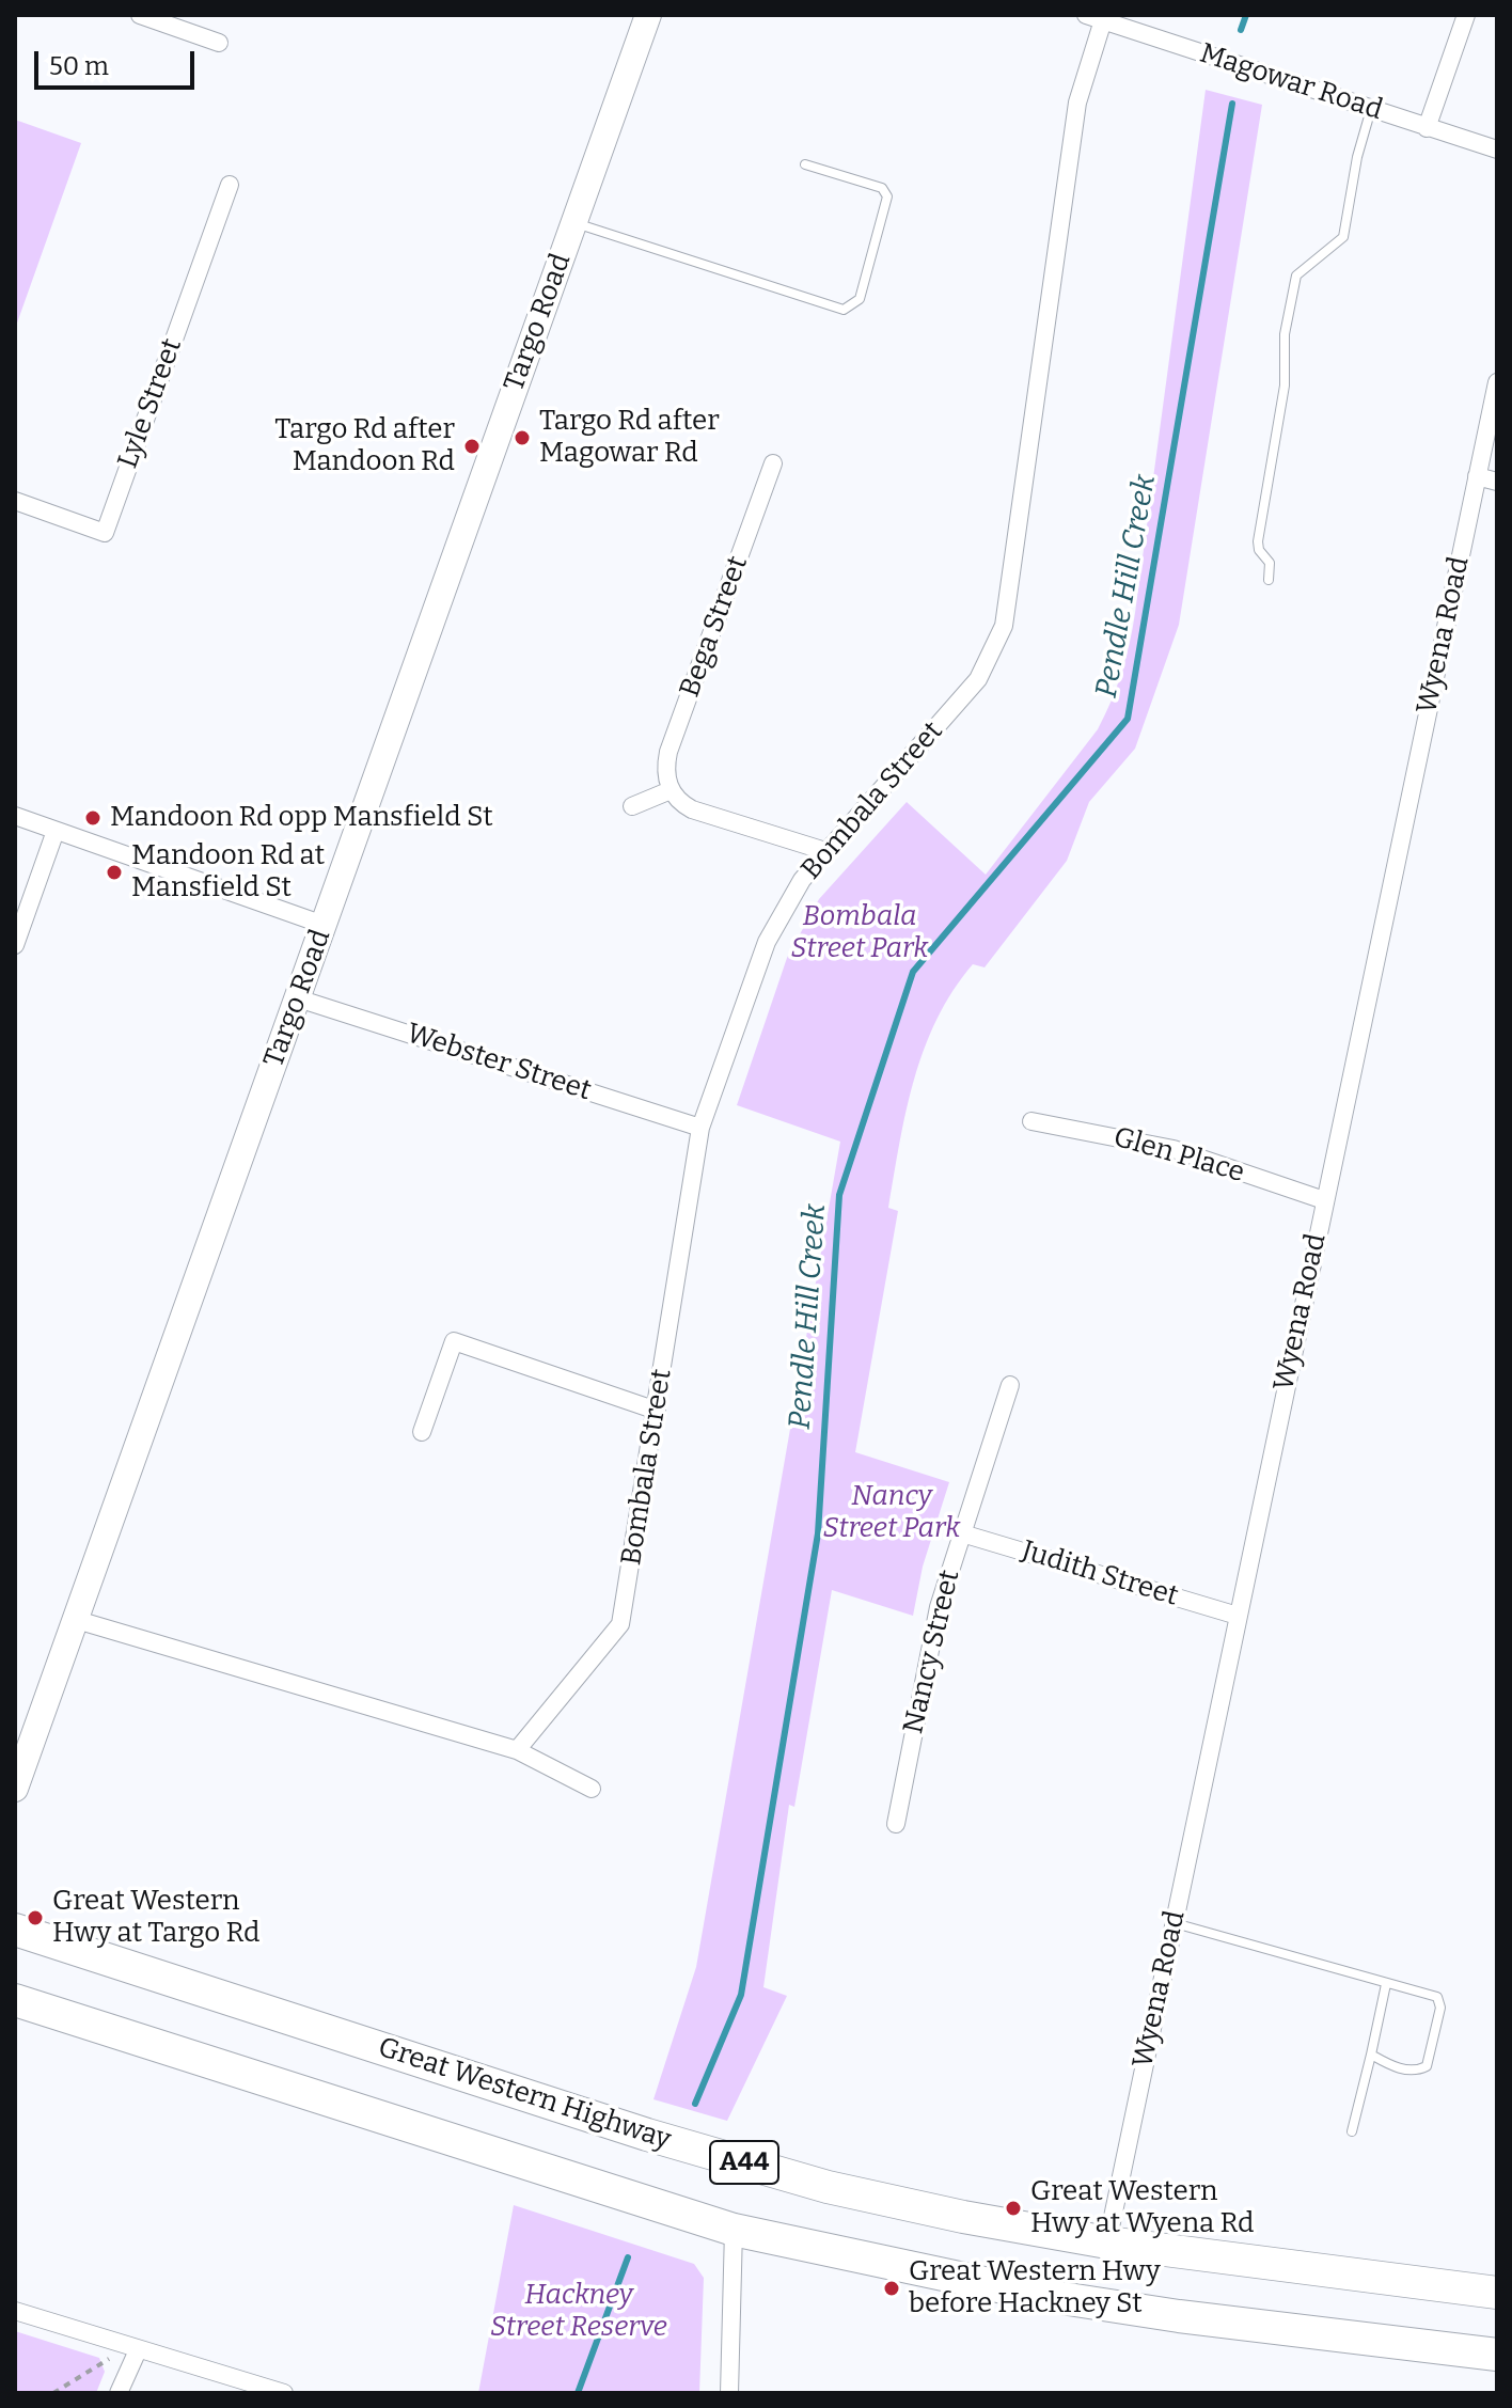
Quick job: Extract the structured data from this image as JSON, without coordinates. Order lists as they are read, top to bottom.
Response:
{
  "streets": {
    "highway": ["Great Western Highway", "A44"],
    "street": [
      "Magowar Road",
      "Targo Road",
      "Lyle Street",
      "Bega Street",
      "Wyena Road",
      "Bombala Street",
      "Webster Street",
      "Glen Place",
      "Judith Street",
      "Nancy Street"
    ]
  },
  "crossings": [
    ["Magowar Road", "Bombala Street"],
    ["Targo Road", "Webster Street"],
    ["Wyena Road", "Glen Place"],
    ["Wyena Road", "Judith Street"],
    ["Wyena Road", "Great Western Highway"],
    ["Bombala Street", "Webster Street"],
    ["Judith Street", "Nancy Street"]
  ],
  "water": ["Pendle Hill Creek"],
  "parks": ["Bombala Street Park", "Nancy Street Park", "Hackney Street Reserve"],
  "places": [
    "Targo Rd after Magowar Rd",
    "Targo Rd after Mandoon Rd",
    "Mandoon Rd opp Mansfield St",
    "Mandoon Rd at Mansfield St",
    "Great Western Hwy at Targo Rd",
    "Great Western Hwy at Wyena Rd",
    "Great Western Hwy before Hackney St"
  ],
  "scale_bar": "50 m"
}
